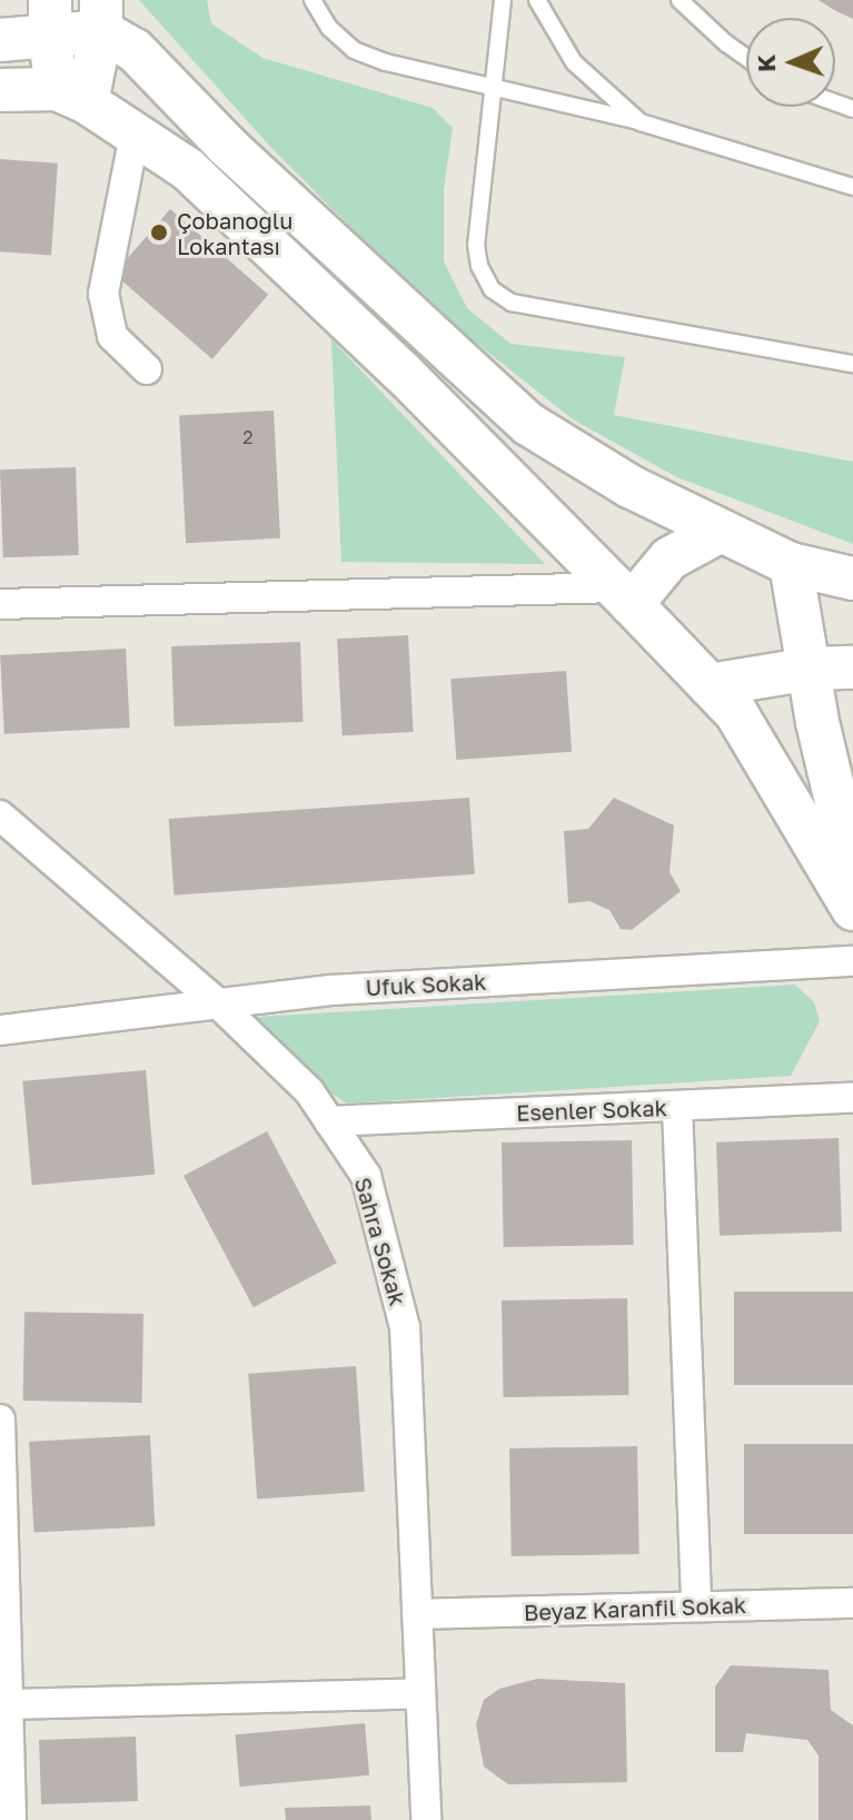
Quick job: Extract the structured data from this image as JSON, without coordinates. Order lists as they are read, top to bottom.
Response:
{
  "streets": {
    "street": [
      "Ufuk Sokak",
      "Esenler Sokak",
      "Sahra Sokak",
      "Beyaz Karanfil Sokak"
    ]
  },
  "crossings": [
    ["Ufuk Sokak", "Sahra Sokak"],
    ["Esenler Sokak", "Sahra Sokak"],
    ["Sahra Sokak", "Beyaz Karanfil Sokak"]
  ],
  "places": ["Çobanoğlu Lokantası"],
  "house_numbers": ["2"],
  "north": "left"
}
